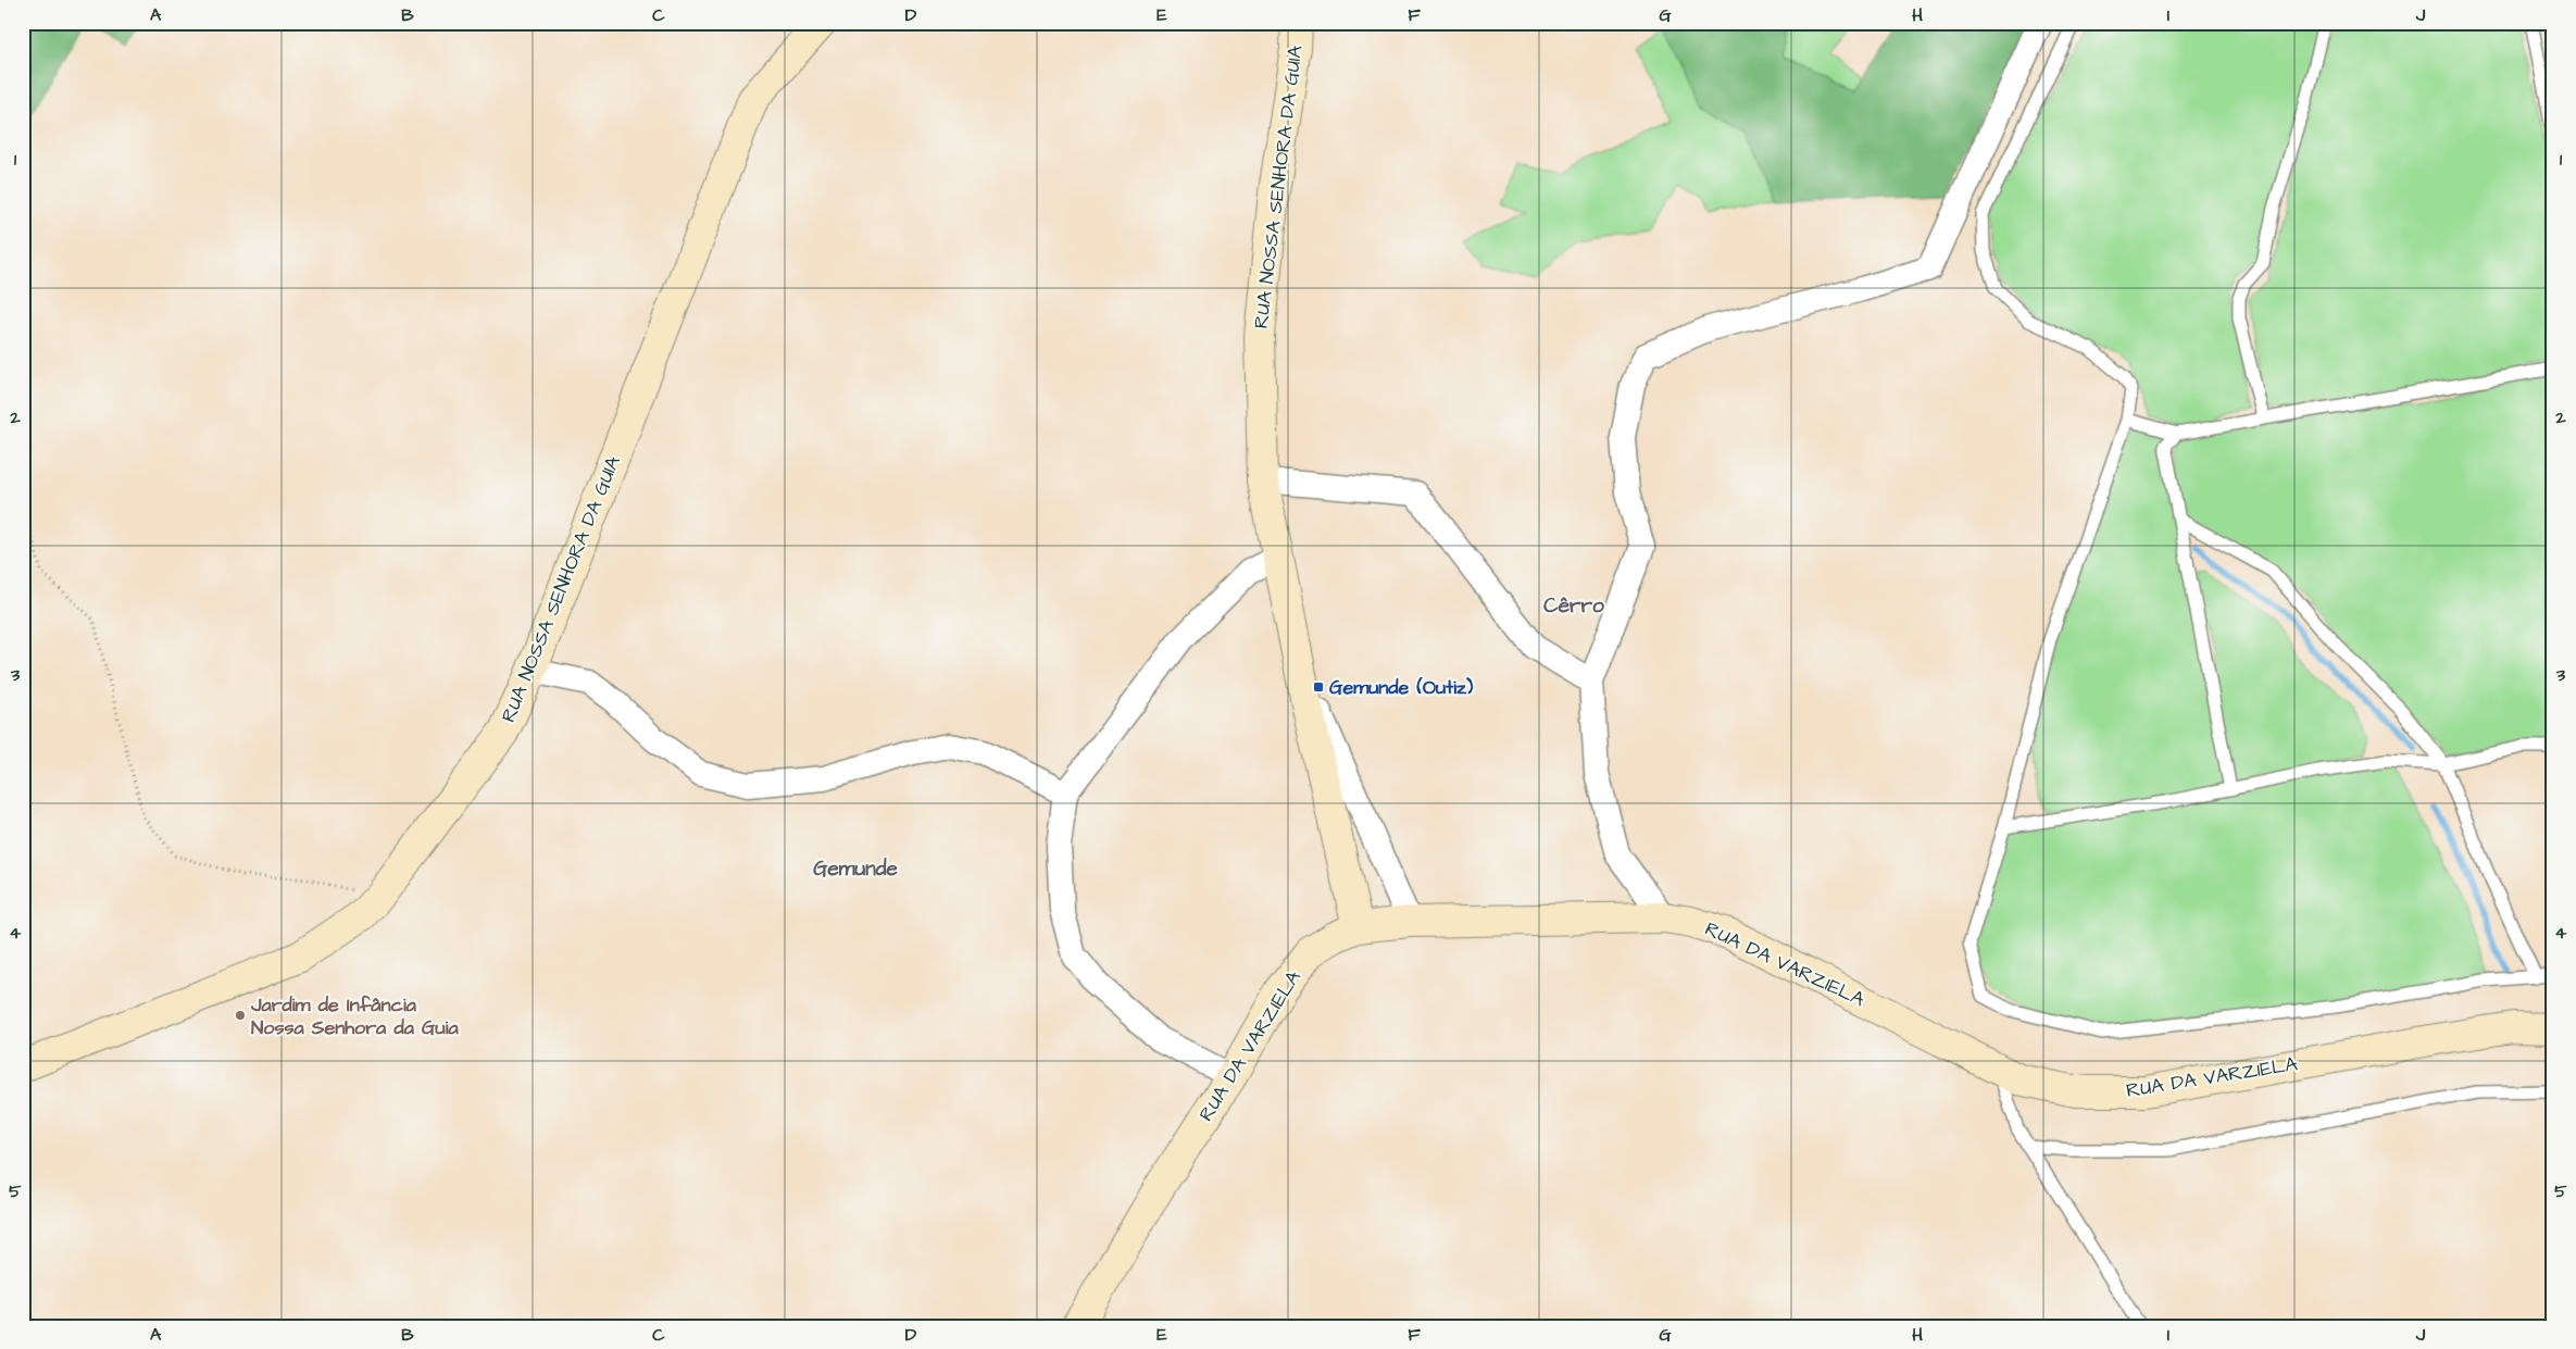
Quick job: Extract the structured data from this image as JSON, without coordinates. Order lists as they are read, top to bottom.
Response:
{
  "streets": {
    "street": ["RUA NOSSA SENHORA DA GUIA", "RUA DA VARZIELA"]
  },
  "crossings": [
    ["RUA NOSSA SENHORA DA GUIA", "RUA DA VARZIELA"]
  ],
  "districts": ["Cêrro", "Gemunde"],
  "places": {
    "transit": ["Gemunde (Outiz)"],
    "other": ["Jardim de Infância Nossa Senhora da Guia"]
  },
  "grid": {
    "columns": [
      "A",
      "B",
      "C",
      "D",
      "E",
      "F",
      "G",
      "H",
      "I",
      "J"
    ],
    "rows": [
      "1",
      "2",
      "3",
      "4",
      "5"
    ]
  }
}
